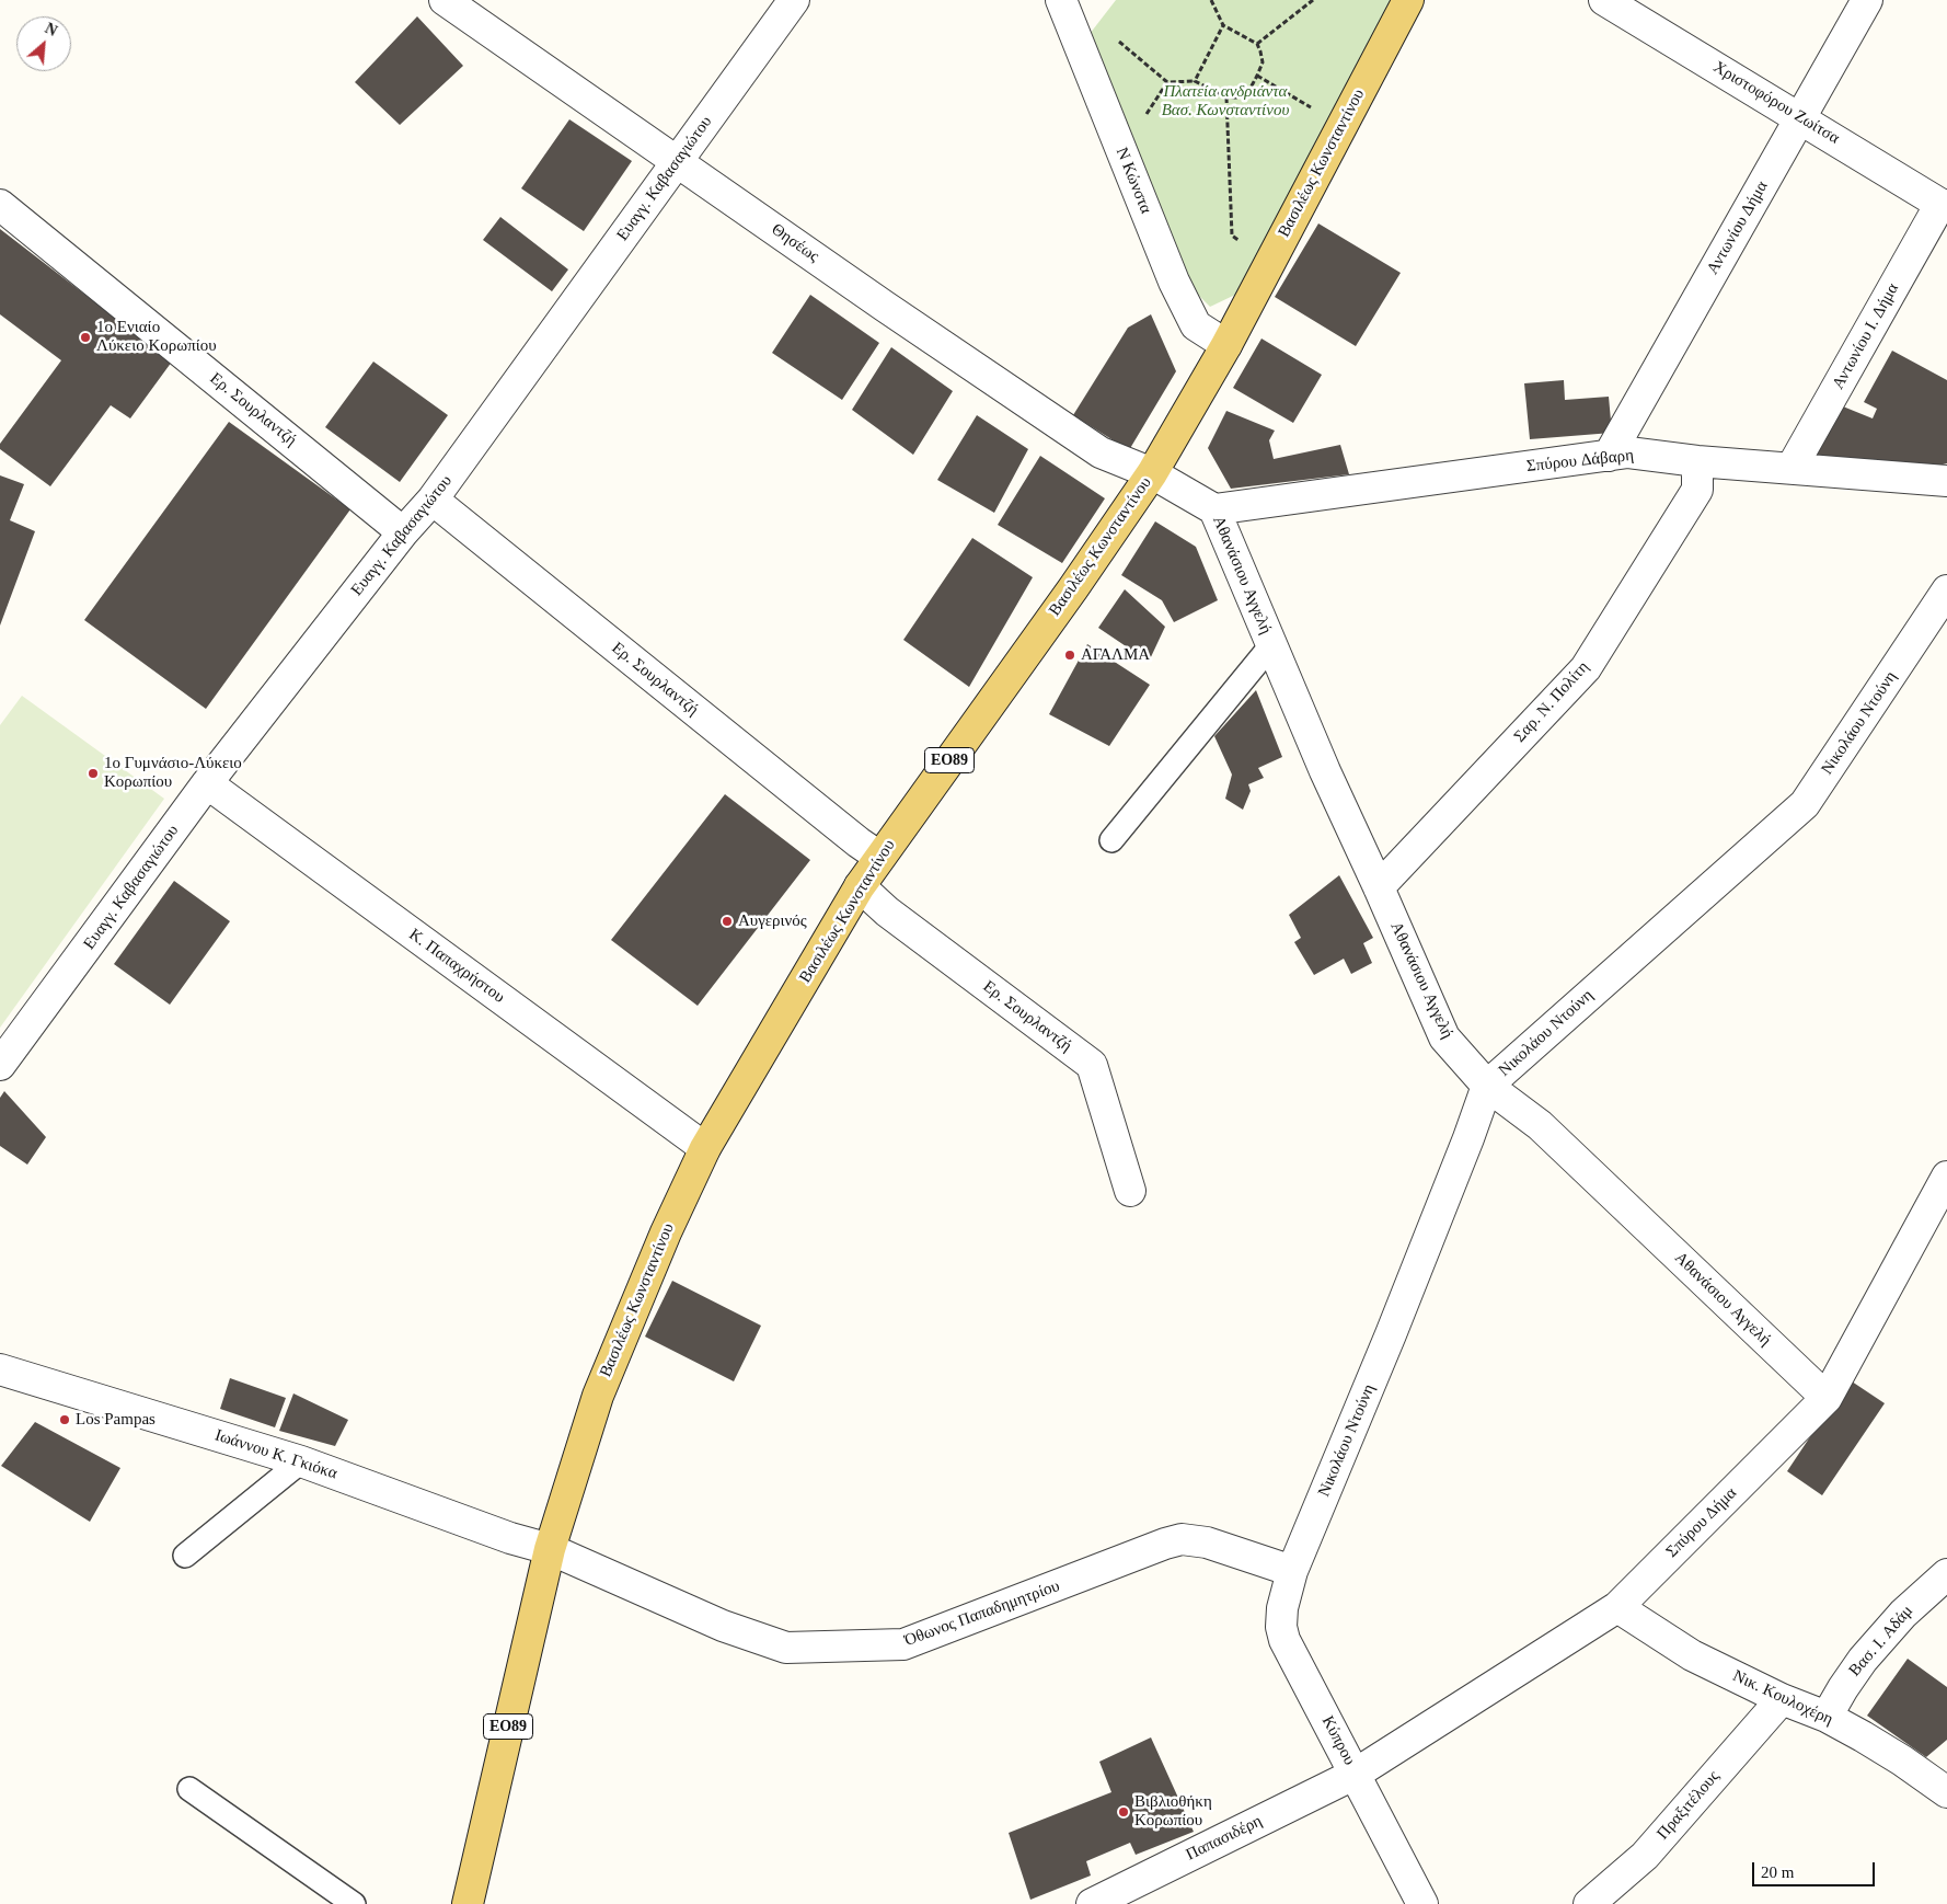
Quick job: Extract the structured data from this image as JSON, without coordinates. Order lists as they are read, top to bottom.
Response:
{
  "streets": {
    "main road": ["Βασιλέως Κωνσταντίνου", "ΕΟ89"],
    "street": [
      "Χριστοφόρου Ζωίτσα",
      "Ευαγγ. Καβασαγιώτου",
      "Ν Κώνστα",
      "Αντωνίου Δήμα",
      "Θησέως",
      "Αντωνίου Ι. Δήμα",
      "Ερ. Σουρλαντζή",
      "Σπύρου Δάβαρη",
      "Αθανάσιου Αγγελή",
      "Σαρ. Ν. Πολίτη",
      "Νικολάου Ντούνη",
      "Κ. Παπαχρήστου",
      "Ιωάννου Κ. Γκιόκα",
      "Σπύρου Δήμα",
      "Όθωνος Παπαδημητρίου",
      "Βασ. Ι. Αδάμ",
      "Νικ. Κουλοχέρη",
      "Κύπρου",
      "Πραξιτέλους",
      "Παπασιδέρη"
    ]
  },
  "crossings": [
    ["Χριστοφόρου Ζωίτσα", "Αντωνίου Δήμα"],
    ["Χριστοφόρου Ζωίτσα", "Αντωνίου Ι. Δήμα"],
    ["Βασιλέως Κωνσταντίνου", "Ν Κώνστα"],
    ["Βασιλέως Κωνσταντίνου", "Θησέως"],
    ["Βασιλέως Κωνσταντίνου", "Ερ. Σουρλαντζή"],
    ["Βασιλέως Κωνσταντίνου", "Αθανάσιου Αγγελή"],
    ["Βασιλέως Κωνσταντίνου", "Κ. Παπαχρήστου"],
    ["Βασιλέως Κωνσταντίνου", "Ιωάννου Κ. Γκιόκα"],
    ["Βασιλέως Κωνσταντίνου", "Όθωνος Παπαδημητρίου"],
    ["Ευαγγ. Καβασαγιώτου", "Θησέως"],
    ["Ευαγγ. Καβασαγιώτου", "Ερ. Σουρλαντζή"],
    ["Ευαγγ. Καβασαγιώτου", "Κ. Παπαχρήστου"],
    ["Αντωνίου Δήμα", "Σπύρου Δάβαρη"],
    ["Θησέως", "Αθανάσιου Αγγελή"],
    ["Αντωνίου Ι. Δήμα", "Σπύρου Δάβαρη"],
    ["Σπύρου Δάβαρη", "Αθανάσιου Αγγελή"],
    ["Σπύρου Δάβαρη", "Σαρ. Ν. Πολίτη"],
    ["Αθανάσιου Αγγελή", "Σαρ. Ν. Πολίτη"],
    ["Αθανάσιου Αγγελή", "Νικολάου Ντούνη"],
    ["Αθανάσιου Αγγελή", "Σπύρου Δήμα"],
    ["Νικολάου Ντούνη", "Όθωνος Παπαδημητρίου"],
    ["Νικολάου Ντούνη", "Κύπρου"],
    ["Ιωάννου Κ. Γκιόκα", "Όθωνος Παπαδημητρίου"],
    ["Σπύρου Δήμα", "Νικ. Κουλοχέρη"],
    ["Σπύρου Δήμα", "Κύπρου"],
    ["Σπύρου Δήμα", "Παπασιδέρη"],
    ["Όθωνος Παπαδημητρίου", "Κύπρου"],
    ["Βασ. Ι. Αδάμ", "Νικ. Κουλοχέρη"],
    ["Νικ. Κουλοχέρη", "Πραξιτέλους"],
    ["Κύπρου", "Παπασιδέρη"]
  ],
  "parks": ["Πλατεία ανδριάντα Βασ. Κωνσταντίνου"],
  "places": [
    "1ο Ενιαίο Λύκειο Κορωπίου",
    "ΑΓΑΛΜΑ",
    "1ο Γυμνάσιο-Λύκειο Κορωπίου",
    "Αυγερινός",
    "Los Pampas",
    "Βιβλιοθήκη Κορωπίου"
  ],
  "scale_bar": "20 m",
  "north": "top right"
}
